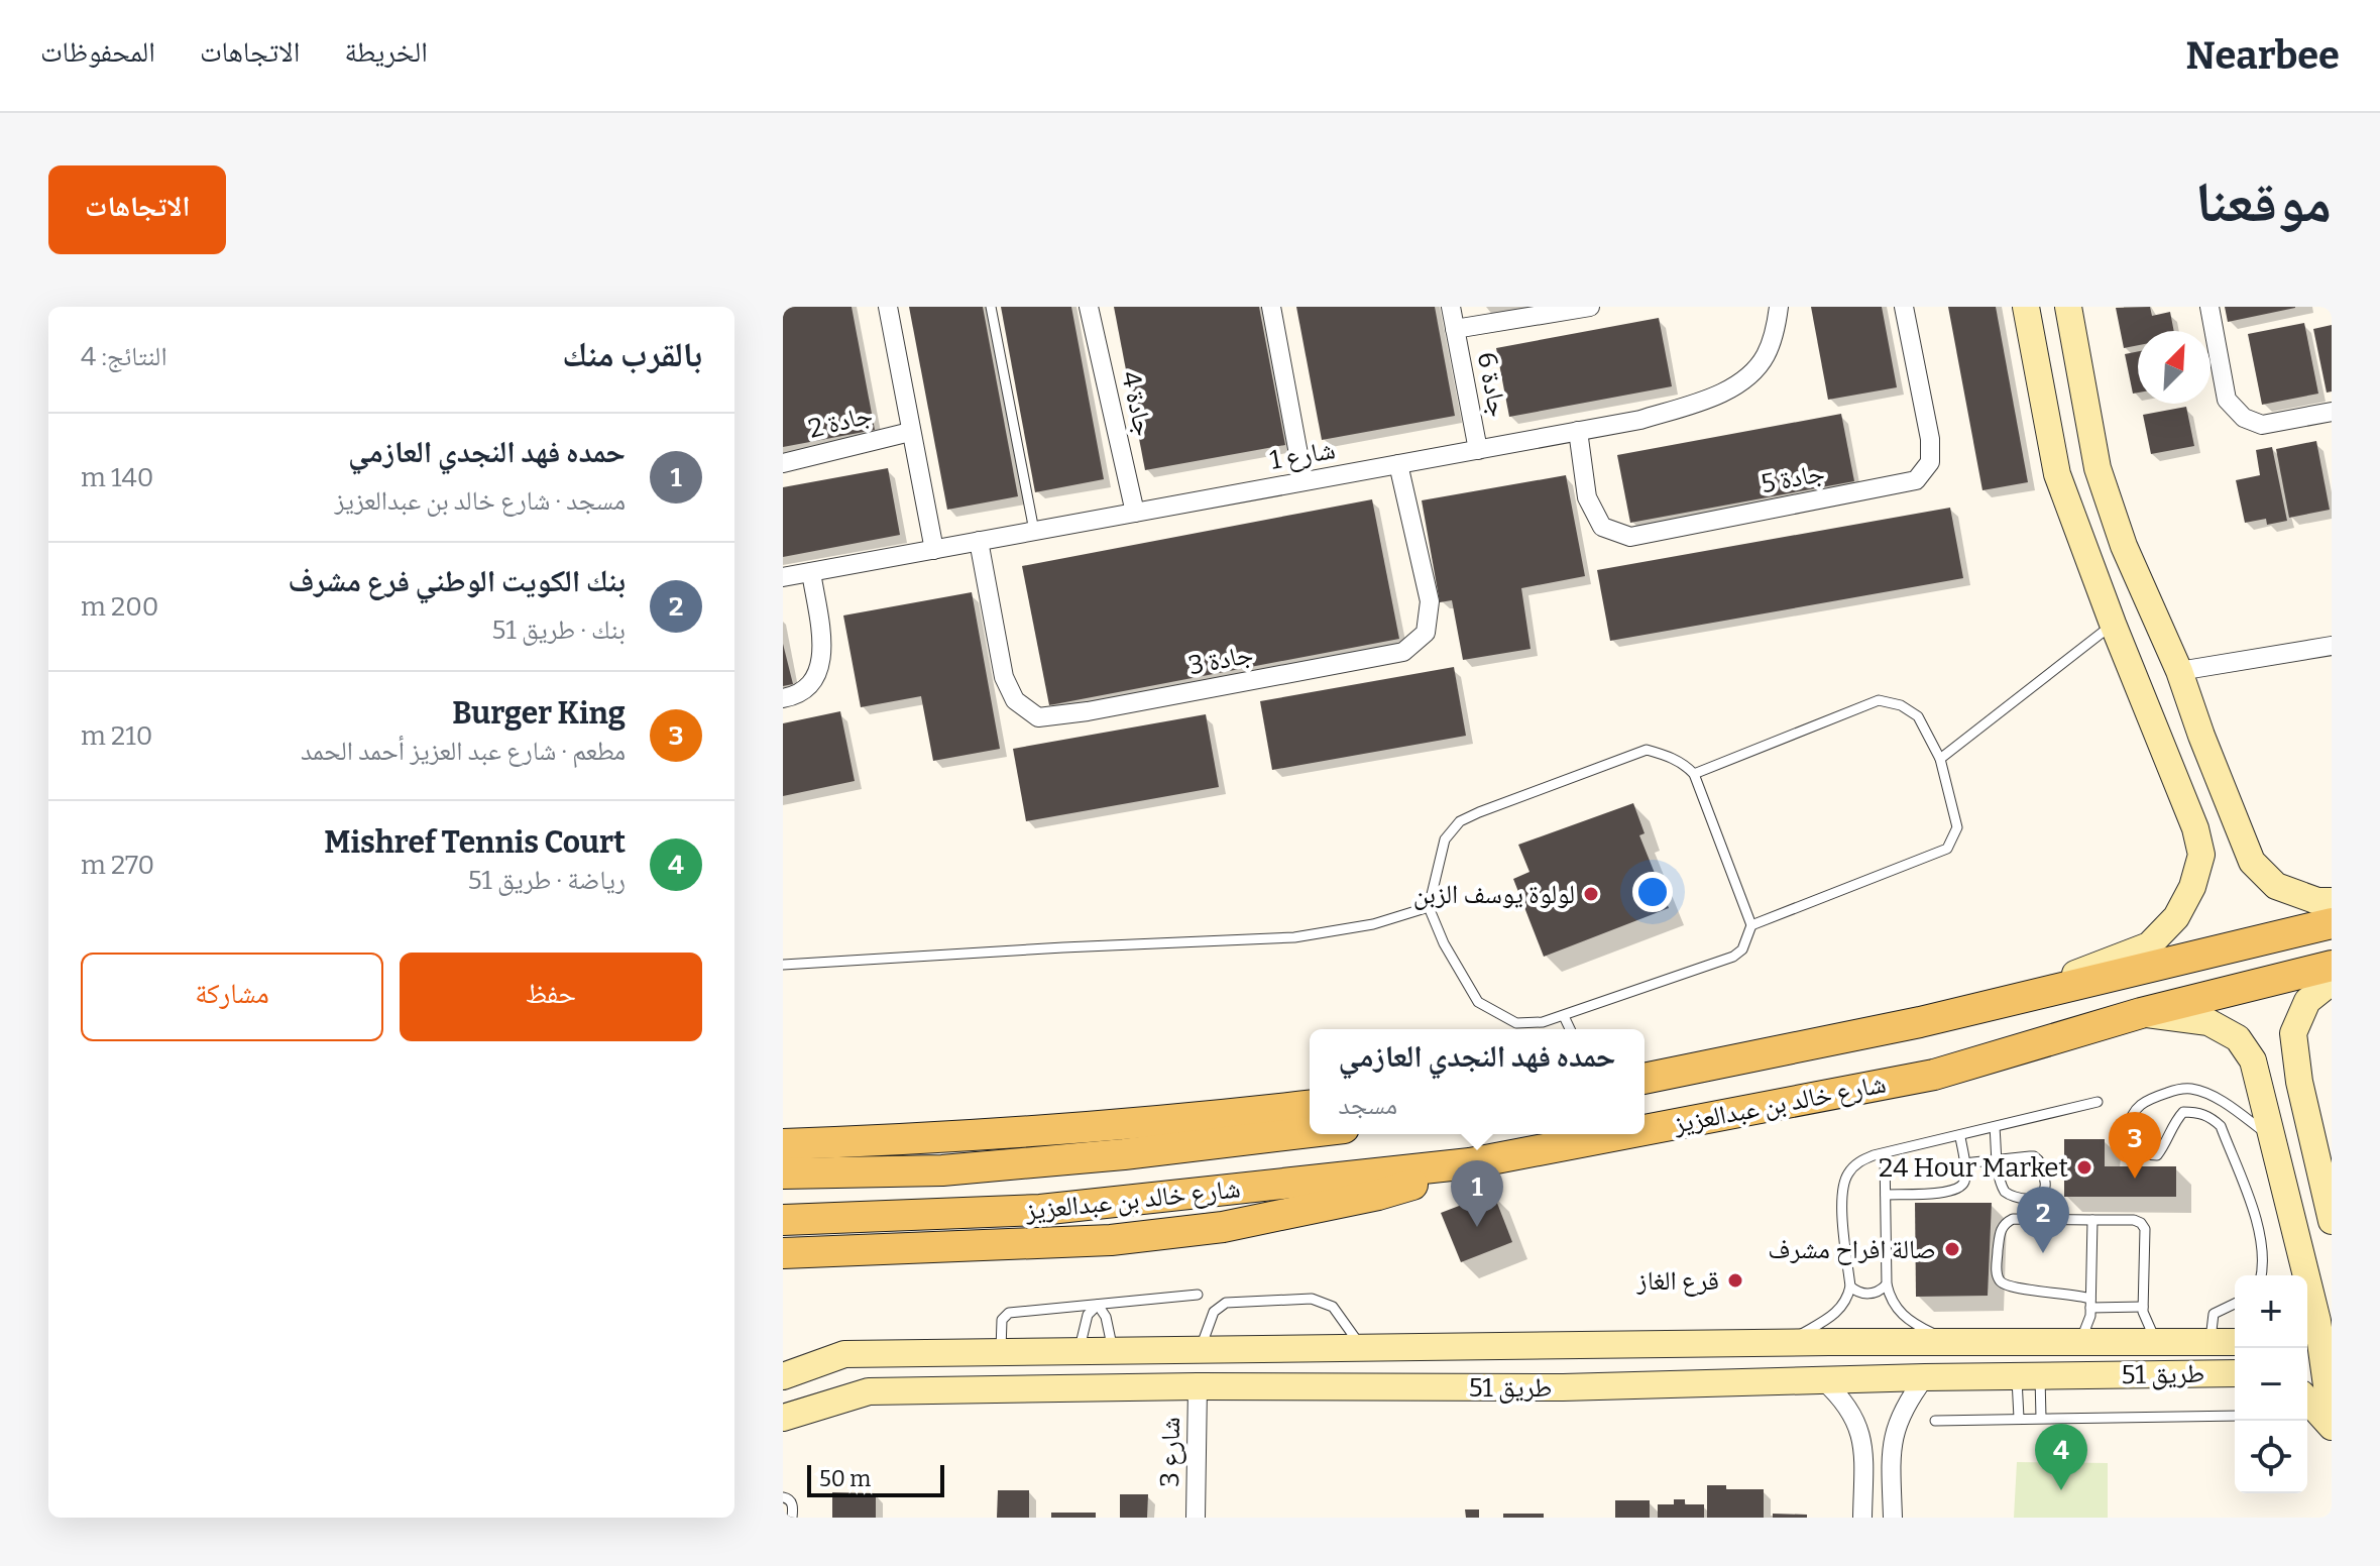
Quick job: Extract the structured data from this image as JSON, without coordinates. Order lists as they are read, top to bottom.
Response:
{
  "streets": {
    "main road": ["شارع خالد بن عبدالعزيز"],
    "street": [
      "جادة 6",
      "جادة 4",
      "جادة 2",
      "شارع 1",
      "جادة 5",
      "جادة 3",
      "طريق 51",
      "شارع 3"
    ]
  },
  "crossings": [
    ["جادة 6", "شارع 1"],
    ["جادة 4", "شارع 1"],
    ["جادة 2", "شارع 1"],
    ["شارع 1", "جادة 5"],
    ["شارع 1", "جادة 3"],
    ["طريق 51", "شارع 3"]
  ],
  "places": [
    "لولوة يوسف الزبن",
    "24 Hour Market",
    "صالة افراح مشرف",
    "قرع الغاز"
  ],
  "scale_bar": "50 m",
  "north": "top right",
  "page": {
    "header": "Nearbee",
    "nav": ["الخريطة", "الاتجاهات", "المحفوظات"],
    "title": "موقعنا",
    "buttons": [
      "الاتجاهات",
      ["حفظ", "مشاركة"]
    ],
    "heading": ["بالقرب منك", "النتائج: 4"],
    "list": [
      {
        "mark": "1",
        "name": "حمده فهد النجدي العازمي",
        "note": "مسجد · شارع خالد بن عبدالعزيز",
        "value": "140 m"
      },
      {
        "mark": "2",
        "name": "بنك الكويت الوطني فرع مشرف",
        "note": "بنك · طريق 51",
        "value": "200 m"
      },
      {
        "mark": "3",
        "name": "Burger King",
        "note": "مطعم · شارع عبد العزيز أحمد الحمد",
        "value": "210 m"
      },
      {
        "mark": "4",
        "name": "Mishref Tennis Court",
        "note": "رياضة · طريق 51",
        "value": "270 m"
      }
    ],
    "popup": ["حمده فهد النجدي العازمي", "مسجد"],
    "pins": [
      "3",
      "1",
      "2",
      "4"
    ],
    "map_buttons": ["+", "−"],
    "scale": "50 m"
  }
}
